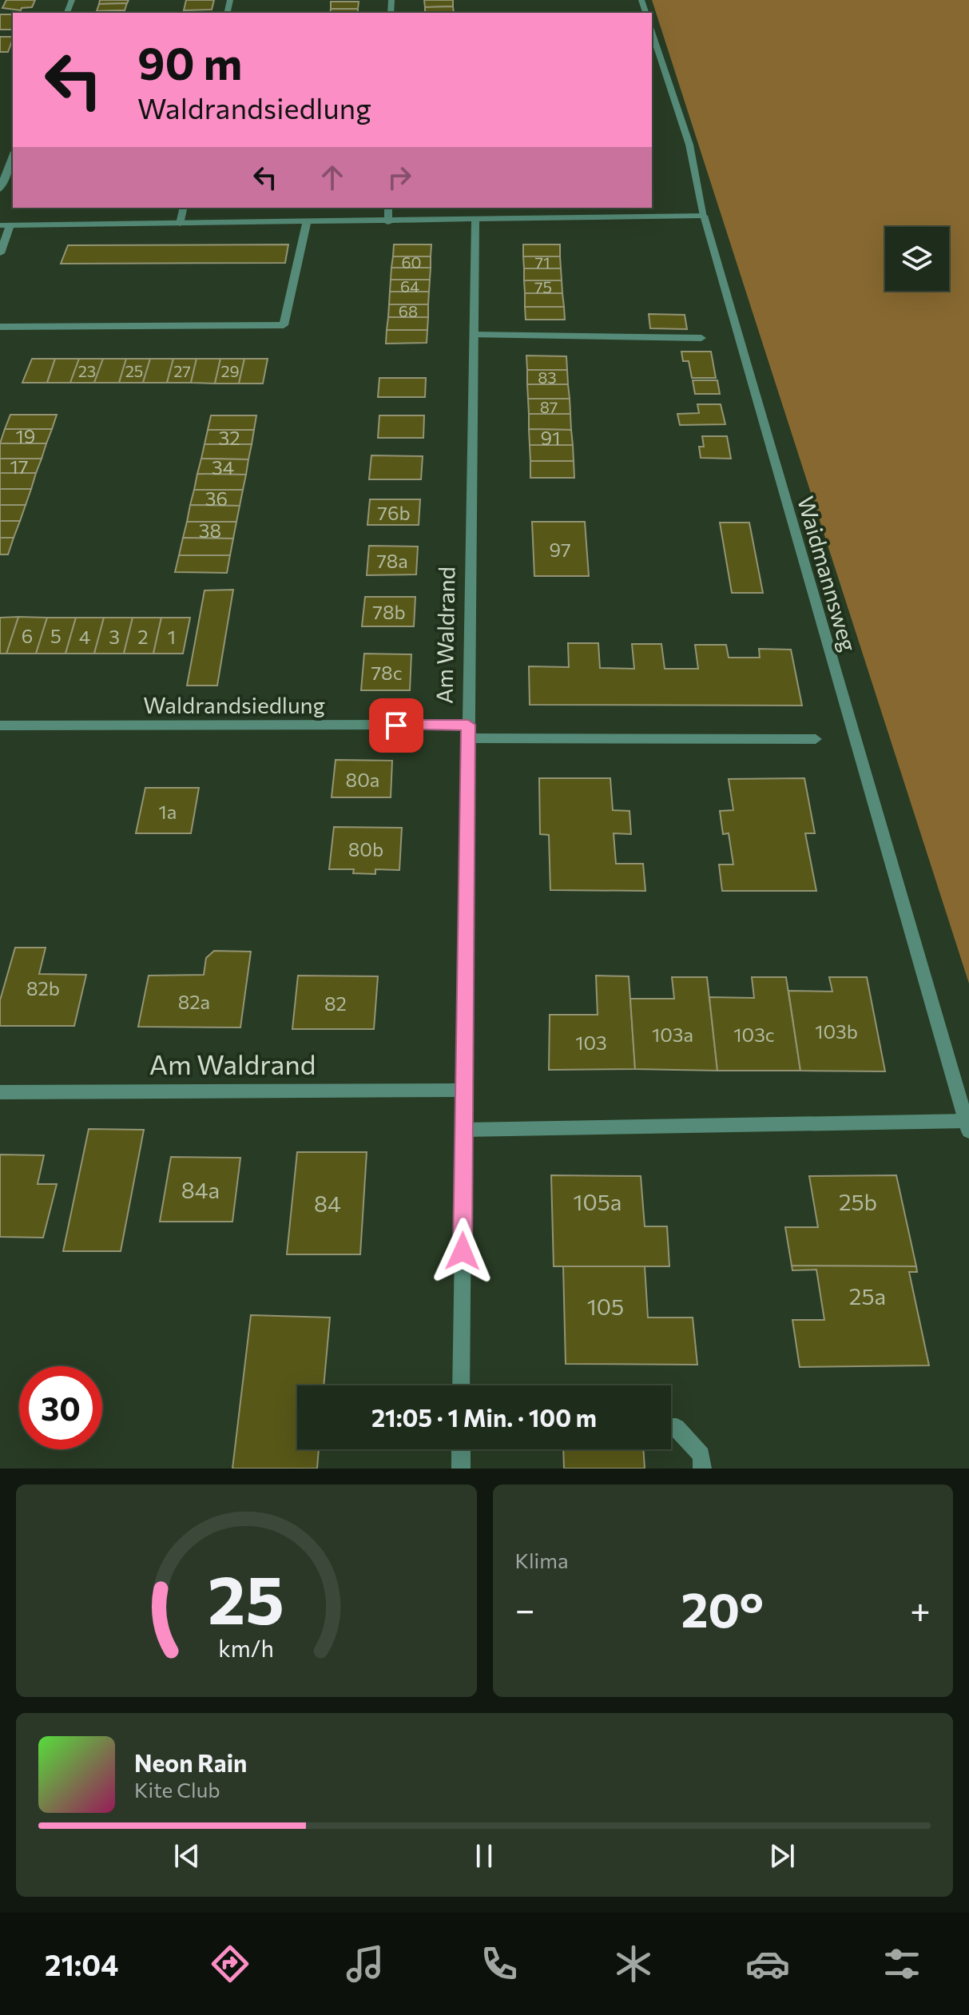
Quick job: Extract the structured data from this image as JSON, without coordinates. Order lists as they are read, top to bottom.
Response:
{
  "streets": {
    "street": ["Waidmannsweg", "Am Waldrand", "Waldrandsiedlung"]
  },
  "crossings": [
    ["Am Waldrand", "Waldrandsiedlung"]
  ],
  "house_numbers": [
    "60",
    "71",
    "64",
    "75",
    "68",
    "23",
    "25",
    "27",
    "29",
    "83",
    "87",
    "19",
    "32",
    "91",
    "17",
    "34",
    "36",
    "76b",
    "38",
    "97",
    "78a",
    "78b",
    "6",
    "5",
    "4",
    "3",
    "2",
    "1",
    "78c",
    "80a",
    "1a",
    "80b",
    "82b",
    "82a",
    "82",
    "103b",
    "103a",
    "103c",
    "103",
    "84a",
    "105a",
    "25b",
    "84",
    "25a",
    "105"
  ],
  "page": {
    "turn": ["90 m", "Waldrandsiedlung"],
    "limit": "30",
    "trip": "21:05 · 1 Min. · 100 m",
    "tile": "Klima",
    "heat": ["−", "20°", "+"],
    "song": ["Neon Rain", "Kite Club"],
    "tabs": "21:04",
    "gauge": ["25", "km/h"]
  }
}
